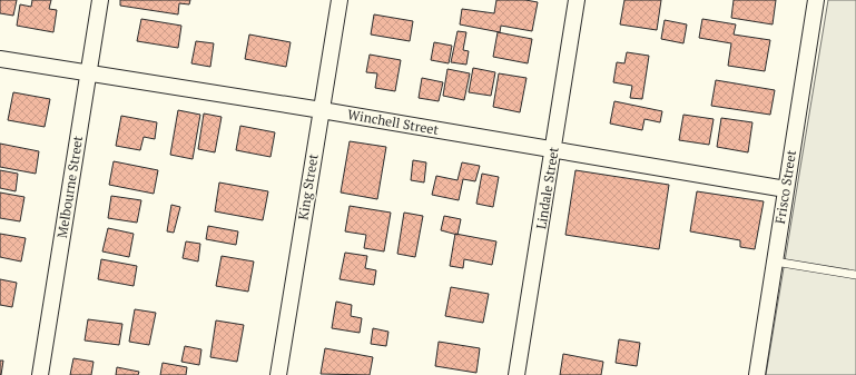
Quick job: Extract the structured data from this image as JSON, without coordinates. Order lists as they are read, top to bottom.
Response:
{
  "streets": {
    "street": [
      "Winchell Street",
      "Melbourne Street",
      "King Street",
      "Frisco Street",
      "Lindale Street"
    ]
  },
  "crossings": [
    ["Winchell Street", "Melbourne Street"],
    ["Winchell Street", "King Street"],
    ["Winchell Street", "Frisco Street"],
    ["Winchell Street", "Lindale Street"]
  ]
}
